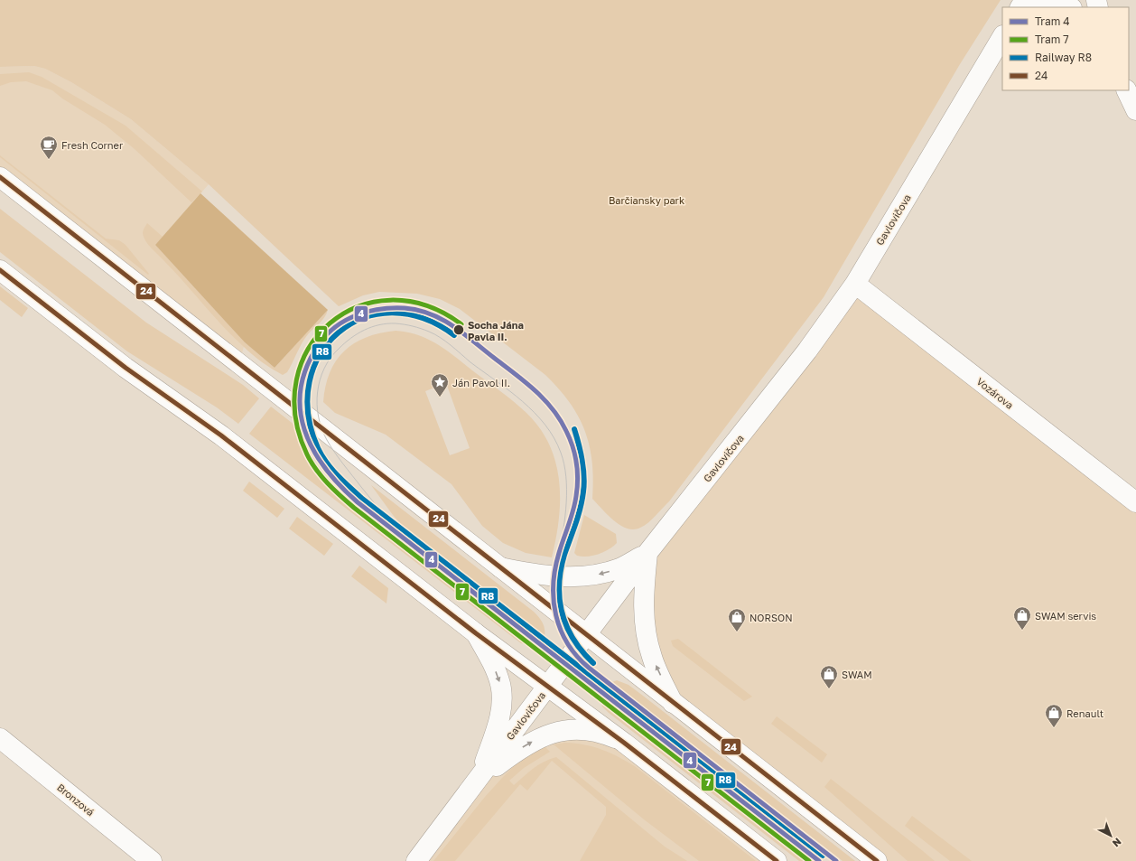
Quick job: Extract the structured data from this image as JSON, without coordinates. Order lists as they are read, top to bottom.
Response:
{
  "streets": {
    "street": ["Gavlovičova", "Vozárova", "Bronzová"]
  },
  "crossings": [
    ["Gavlovičova", "Vozárova"]
  ],
  "parks": ["Barčiansky park"],
  "places": {
    "cafe": ["Fresh Corner"],
    "other": ["Socha Jána Pavla II."],
    "place": ["Ján Pavol II."],
    "shop": [
      "SWAM servis",
      "NORSON",
      "SWAM",
      "Renault"
    ]
  },
  "lines": [
    "transit line 24",
    "tram line 7",
    "tram line 4",
    "rail line R8"
  ],
  "legend": [
    "Tram 4",
    "Tram 7",
    "Railway R8",
    "24"
  ],
  "north": "bottom right"
}
